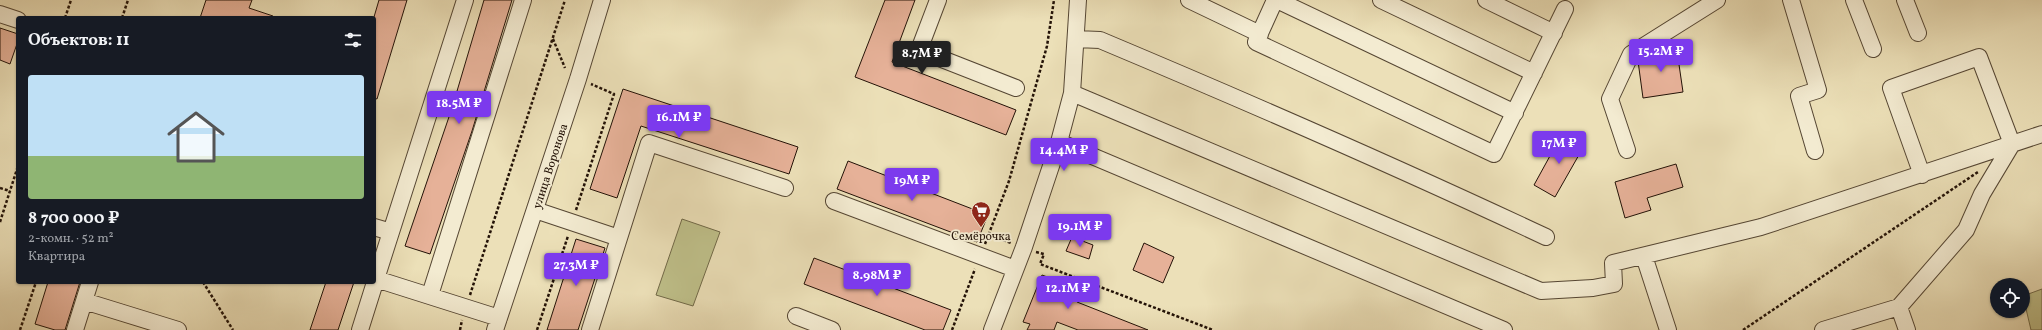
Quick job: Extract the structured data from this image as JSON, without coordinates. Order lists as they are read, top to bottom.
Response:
{
  "streets": {
    "street": ["улица Воронова"]
  },
  "places": {
    "supermarket": ["Семёрочка"]
  },
  "page": {
    "heading": "Объектов: 11",
    "price": [
      "15.2M ₽",
      "8.7M ₽",
      "18.5M ₽",
      "16.1M ₽",
      "17M ₽",
      "14.4M ₽",
      "19M ₽",
      "19.1M ₽",
      "27.3M ₽",
      "8.98M ₽",
      "12.1M ₽"
    ],
    "list": [
      {
        "name": "8 700 000 ₽",
        "note": "2-комн. · 52 m² · Квартира"
      }
    ]
  }
}
